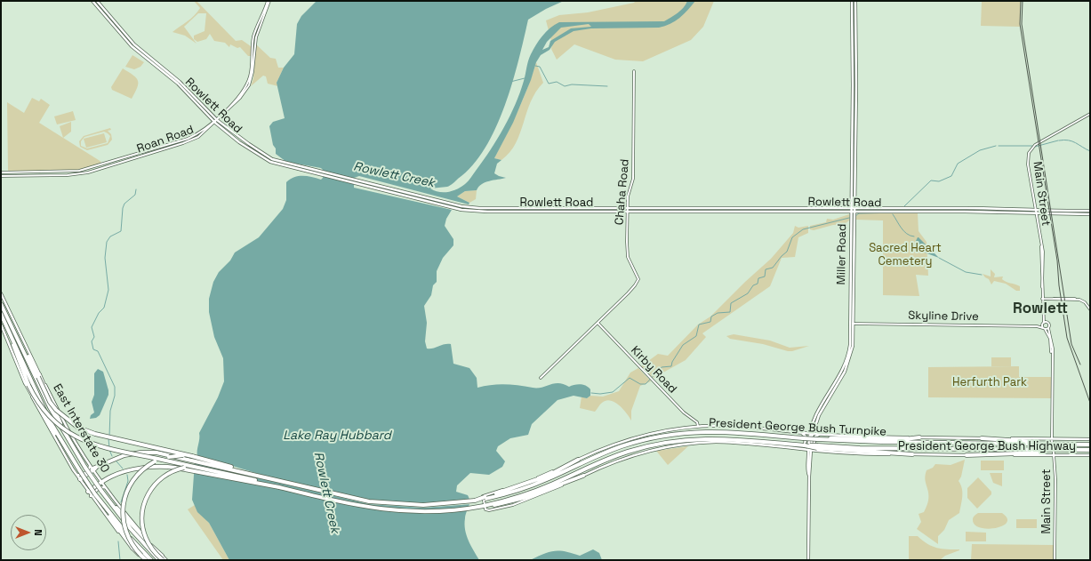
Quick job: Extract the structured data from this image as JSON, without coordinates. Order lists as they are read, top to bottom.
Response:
{
  "streets": {
    "highway": ["President George Bush Turnpike"],
    "main road": [
      "Rowlett Road",
      "Miller Road",
      "East Interstate 30",
      "President George Bush Highway"
    ],
    "street": [
      "Roan Road",
      "Chaha Road",
      "Main Street",
      "Skyline Drive",
      "Kirby Road"
    ]
  },
  "crossings": [
    ["Rowlett Road", "Roan Road"],
    ["Rowlett Road", "Chaha Road"],
    ["Rowlett Road", "Main Street"],
    ["Rowlett Road", "Miller Road"],
    ["Chaha Road", "Kirby Road"],
    ["Main Street", "Skyline Drive"],
    ["Main Street", "President George Bush Turnpike"],
    ["Main Street", "President George Bush Highway"],
    ["Miller Road", "Skyline Drive"],
    ["Miller Road", "President George Bush Highway"],
    ["Kirby Road", "President George Bush Highway"],
    ["President George Bush Turnpike", "President George Bush Highway"]
  ],
  "districts": ["Rowlett"],
  "water": ["Rowlett Creek", "Lake Ray Hubbard"],
  "parks": ["Sacred Heart Cemetery", "Herfurth Park"],
  "north": "right"
}
